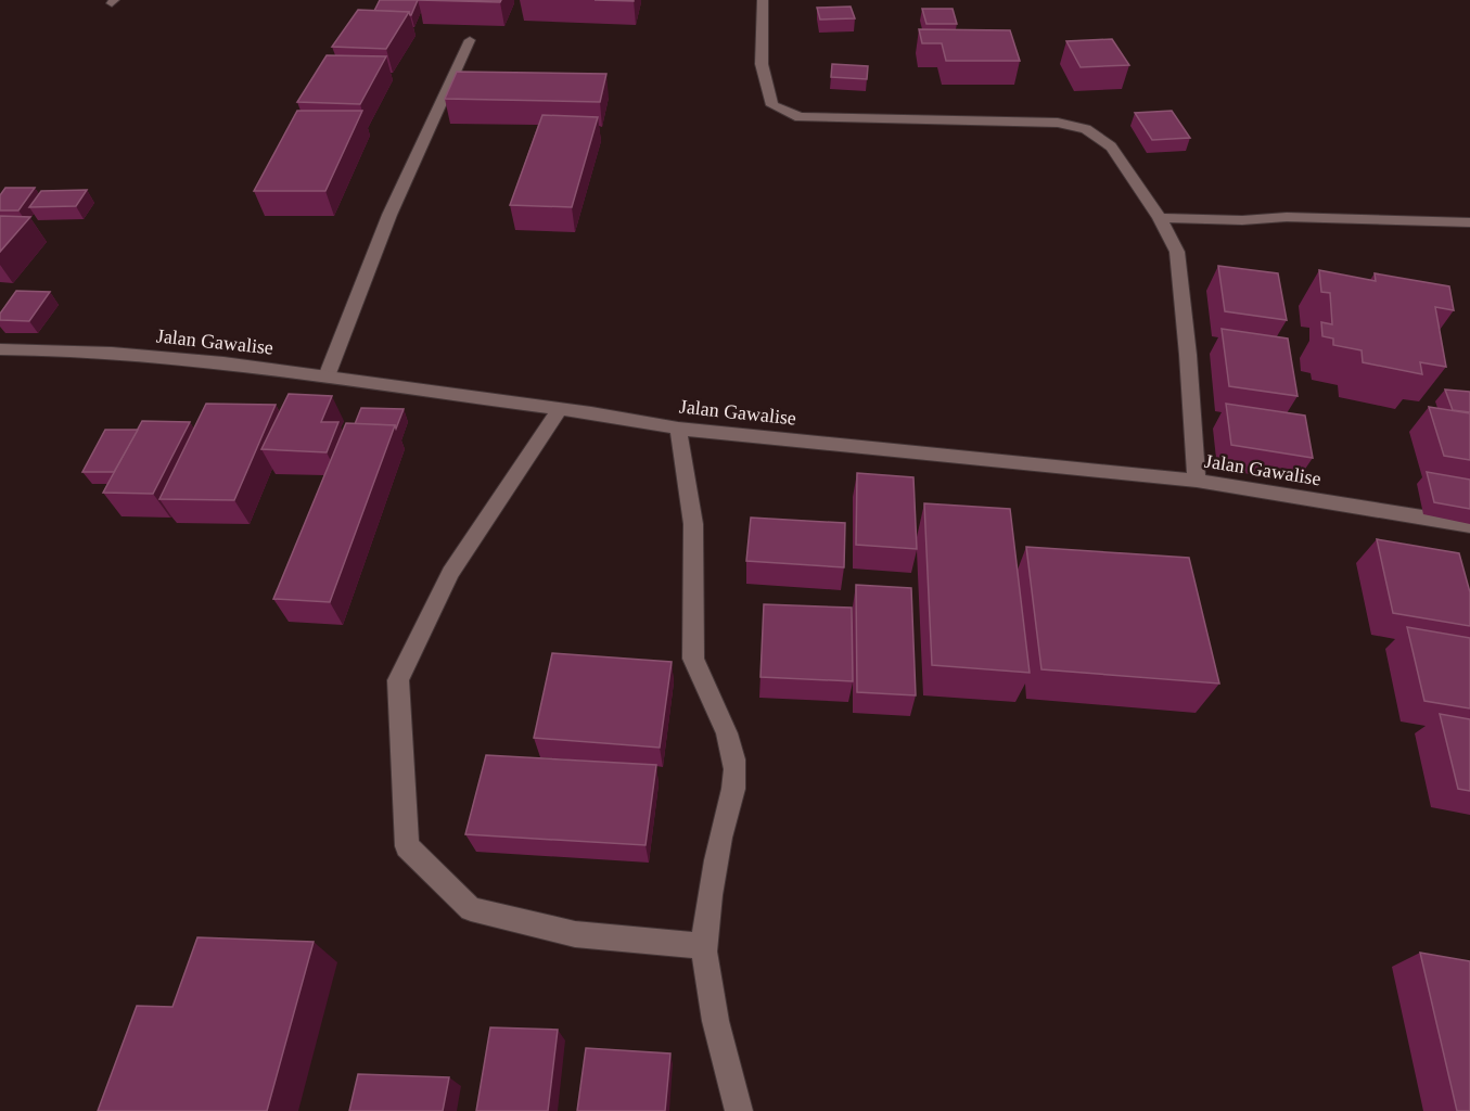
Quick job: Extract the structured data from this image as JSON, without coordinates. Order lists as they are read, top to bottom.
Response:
{
  "streets": {
    "street": ["Jalan Gawalise"]
  }
}
